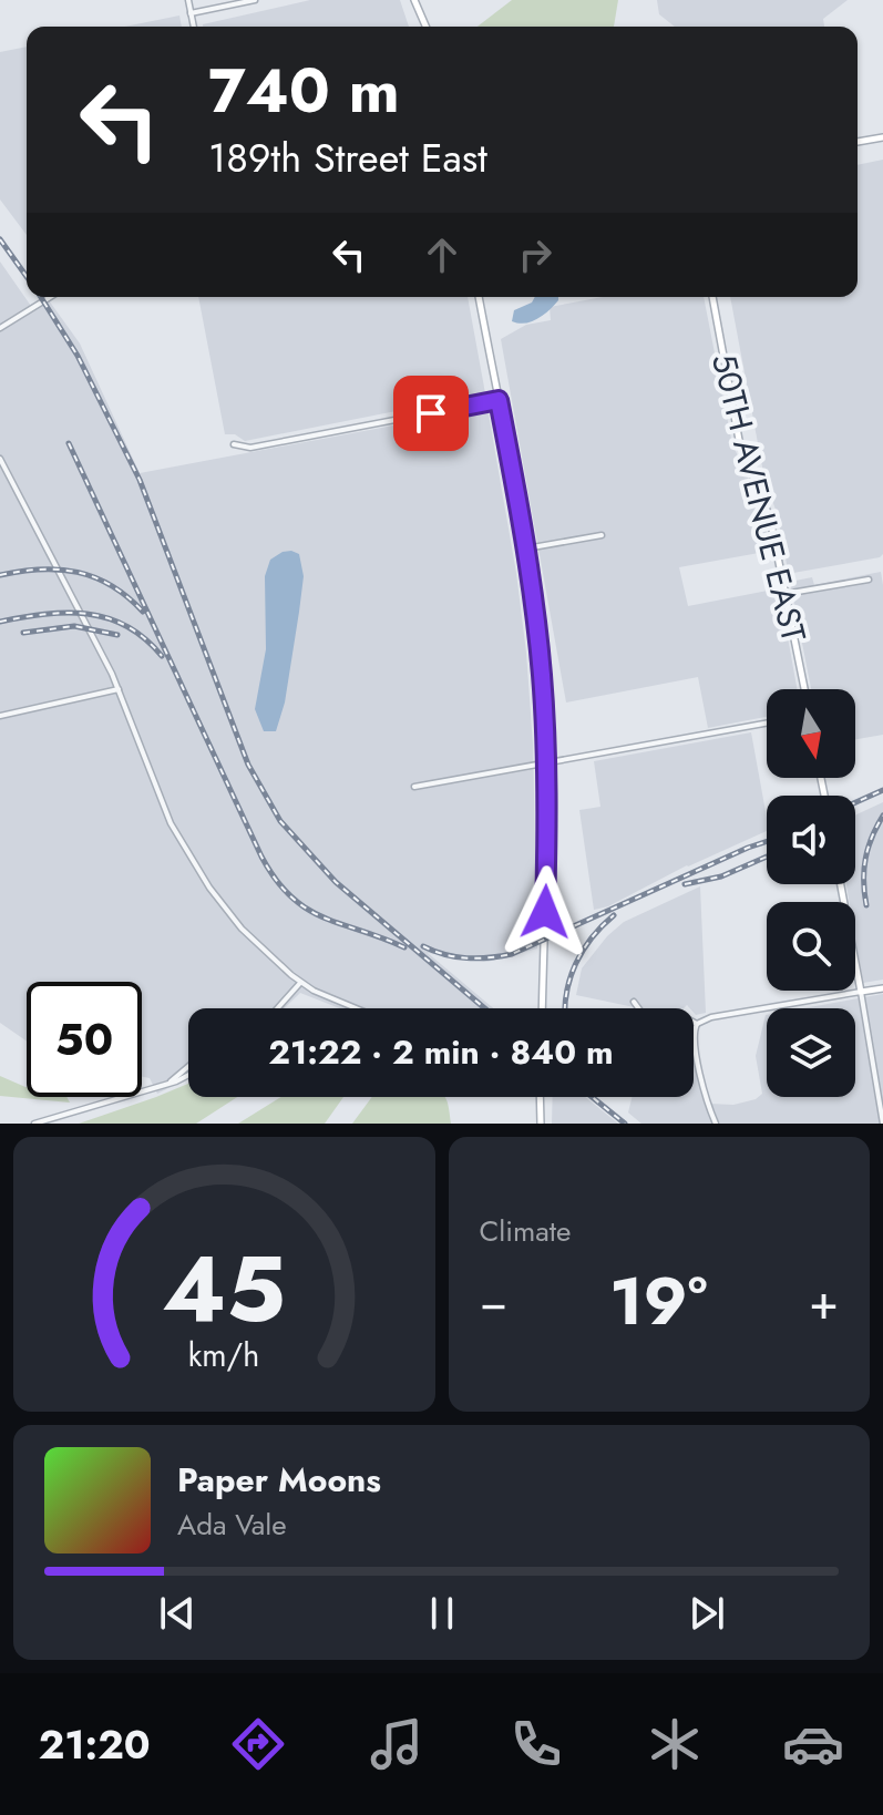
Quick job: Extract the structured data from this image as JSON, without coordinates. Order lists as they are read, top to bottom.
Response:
{
  "streets": {
    "main road": ["50TH AVENUE EAST"]
  },
  "north": "bottom",
  "page": {
    "turn": ["740 m", "189th Street East"],
    "limit": "50",
    "trip": "21:22 · 2 min · 840 m",
    "tile": "Climate",
    "heat": ["−", "19°", "+"],
    "song": ["Paper Moons", "Ada Vale"],
    "tabs": "21:20",
    "gauge": ["45", "km/h"]
  }
}
